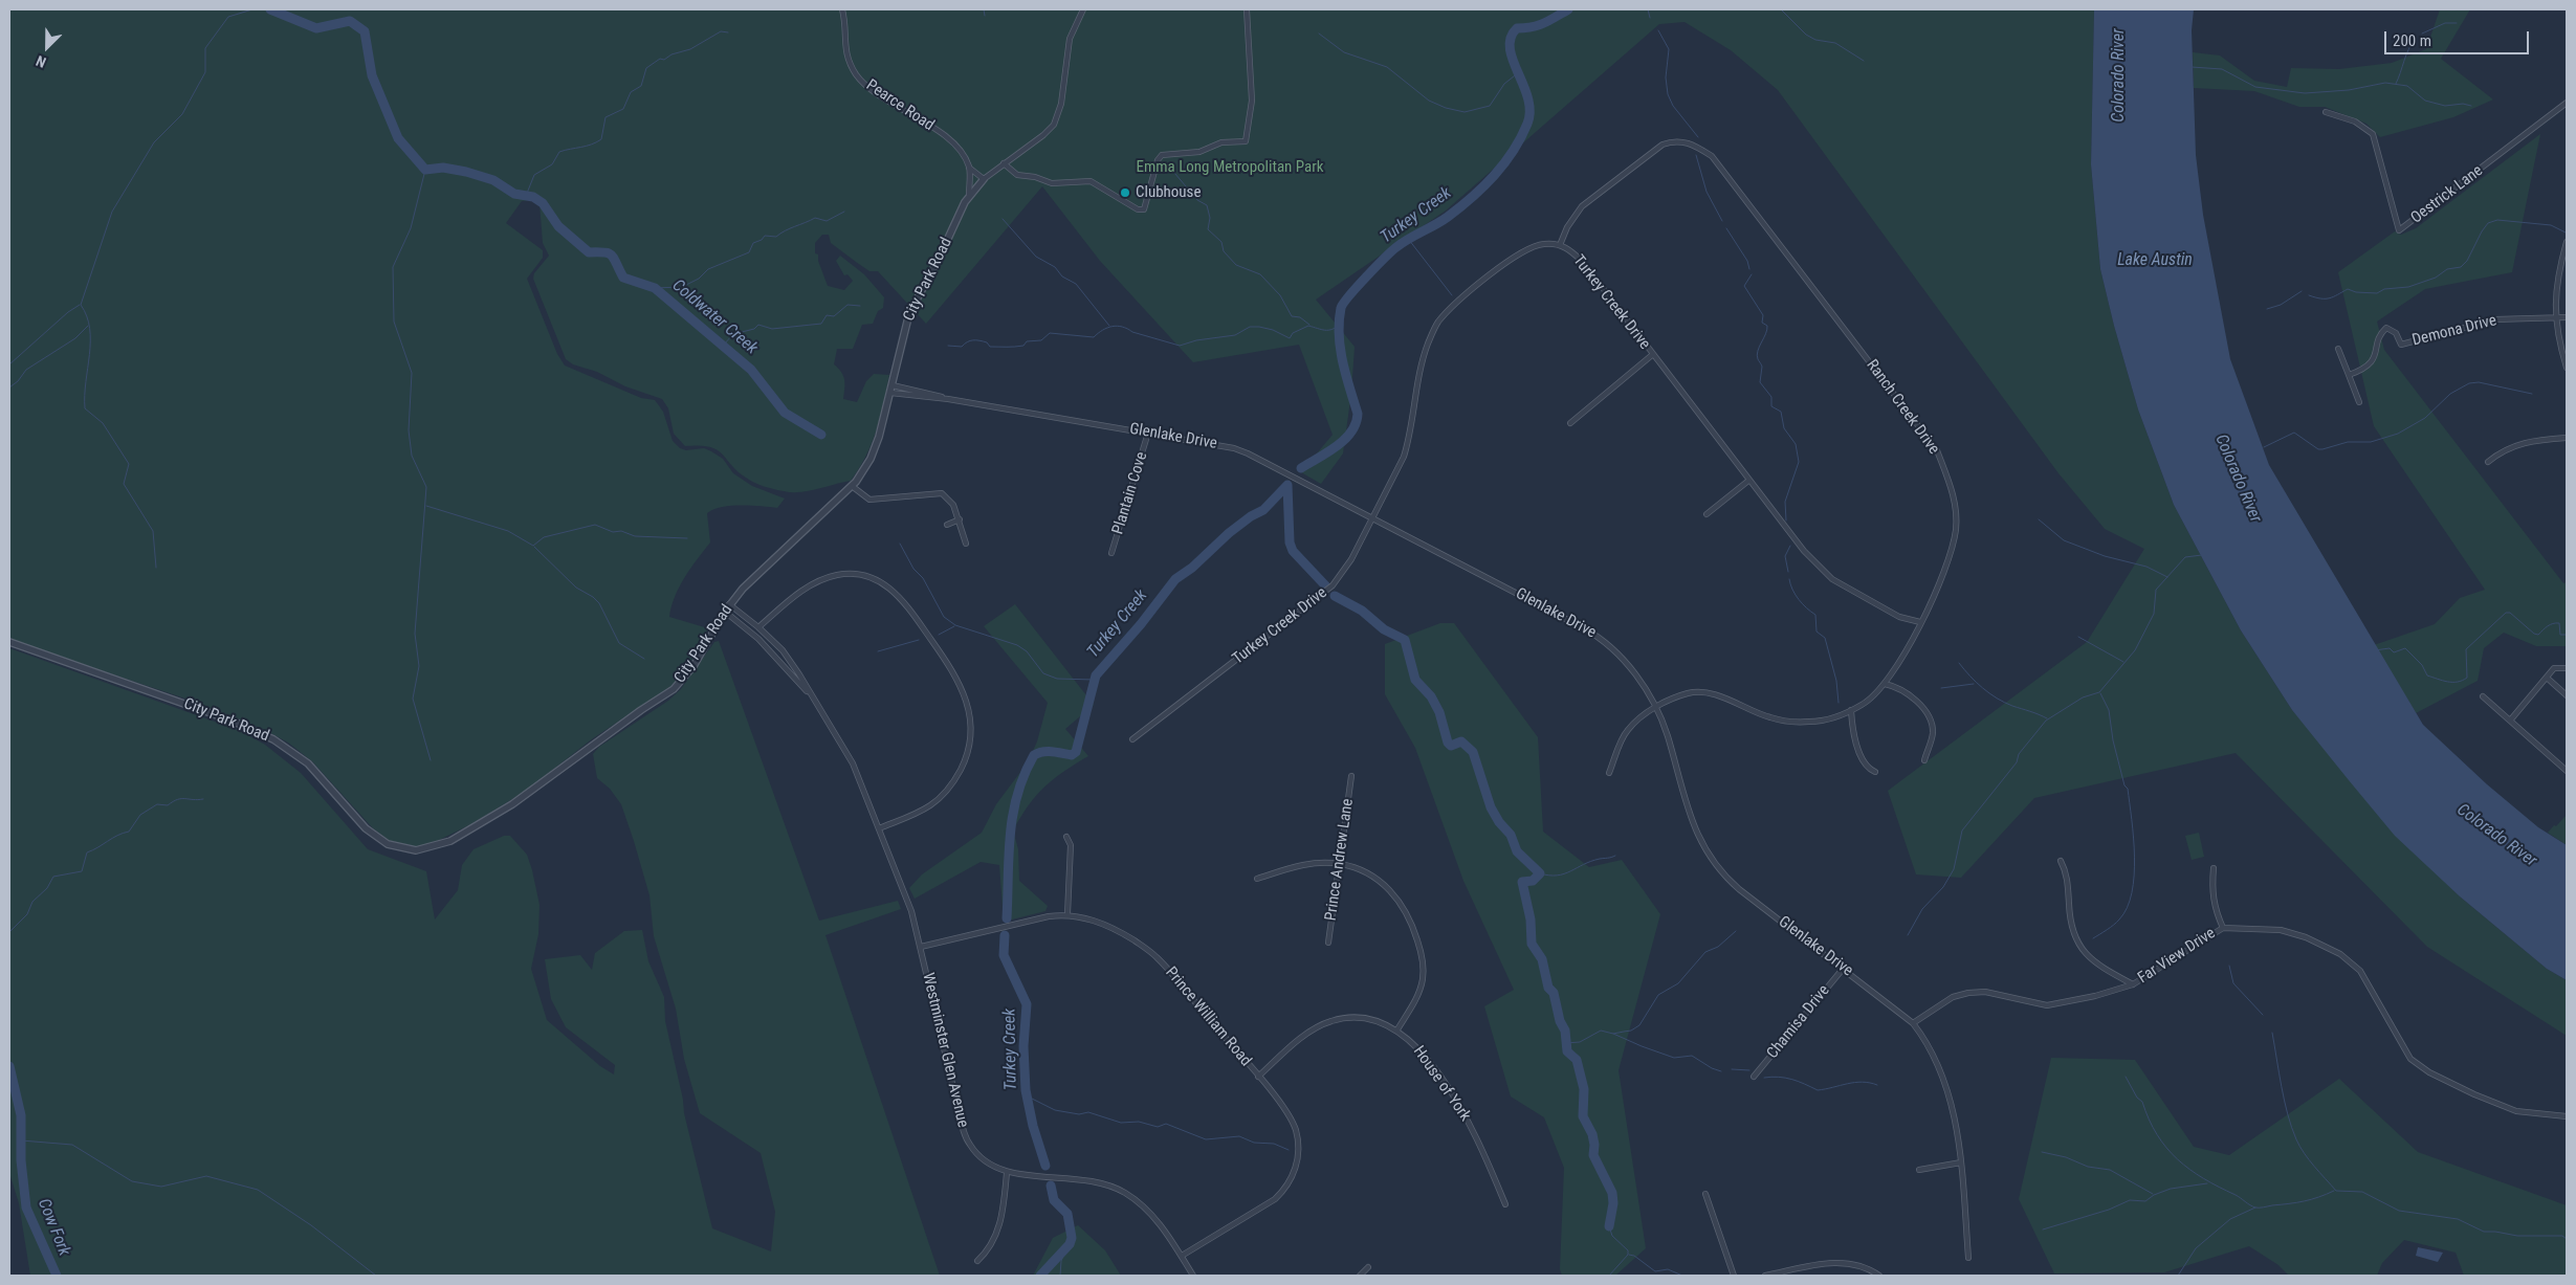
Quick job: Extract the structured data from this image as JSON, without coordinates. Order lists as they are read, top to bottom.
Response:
{
  "streets": {
    "street": [
      "Pearce Road",
      "Oestrick Lane",
      "City Park Road",
      "Turkey Creek Drive",
      "Demona Drive",
      "Ranch Creek Drive",
      "Glenlake Drive",
      "Plantain Cove",
      "Prince Andrew Lane",
      "Far View Drive",
      "Prince William Road",
      "Chamisa Drive",
      "Westminster Glen Avenue",
      "House of York"
    ]
  },
  "crossings": [
    ["Pearce Road", "City Park Road"],
    ["City Park Road", "Glenlake Drive"],
    ["City Park Road", "Westminster Glen Avenue"],
    ["Turkey Creek Drive", "Ranch Creek Drive"],
    ["Turkey Creek Drive", "Glenlake Drive"],
    ["Ranch Creek Drive", "Glenlake Drive"],
    ["Glenlake Drive", "Plantain Cove"],
    ["Glenlake Drive", "Far View Drive"],
    ["Glenlake Drive", "Chamisa Drive"],
    ["Prince William Road", "Westminster Glen Avenue"],
    ["Prince William Road", "House of York"]
  ],
  "water": [
    "Colorado River",
    "Turkey Creek",
    "Lake Austin",
    "Coldwater Creek",
    "Cow Fork"
  ],
  "parks": ["Emma Long Metropolitan Park"],
  "places": ["Clubhouse"],
  "scale_bar": "200 m",
  "north": "bottom left"
}
